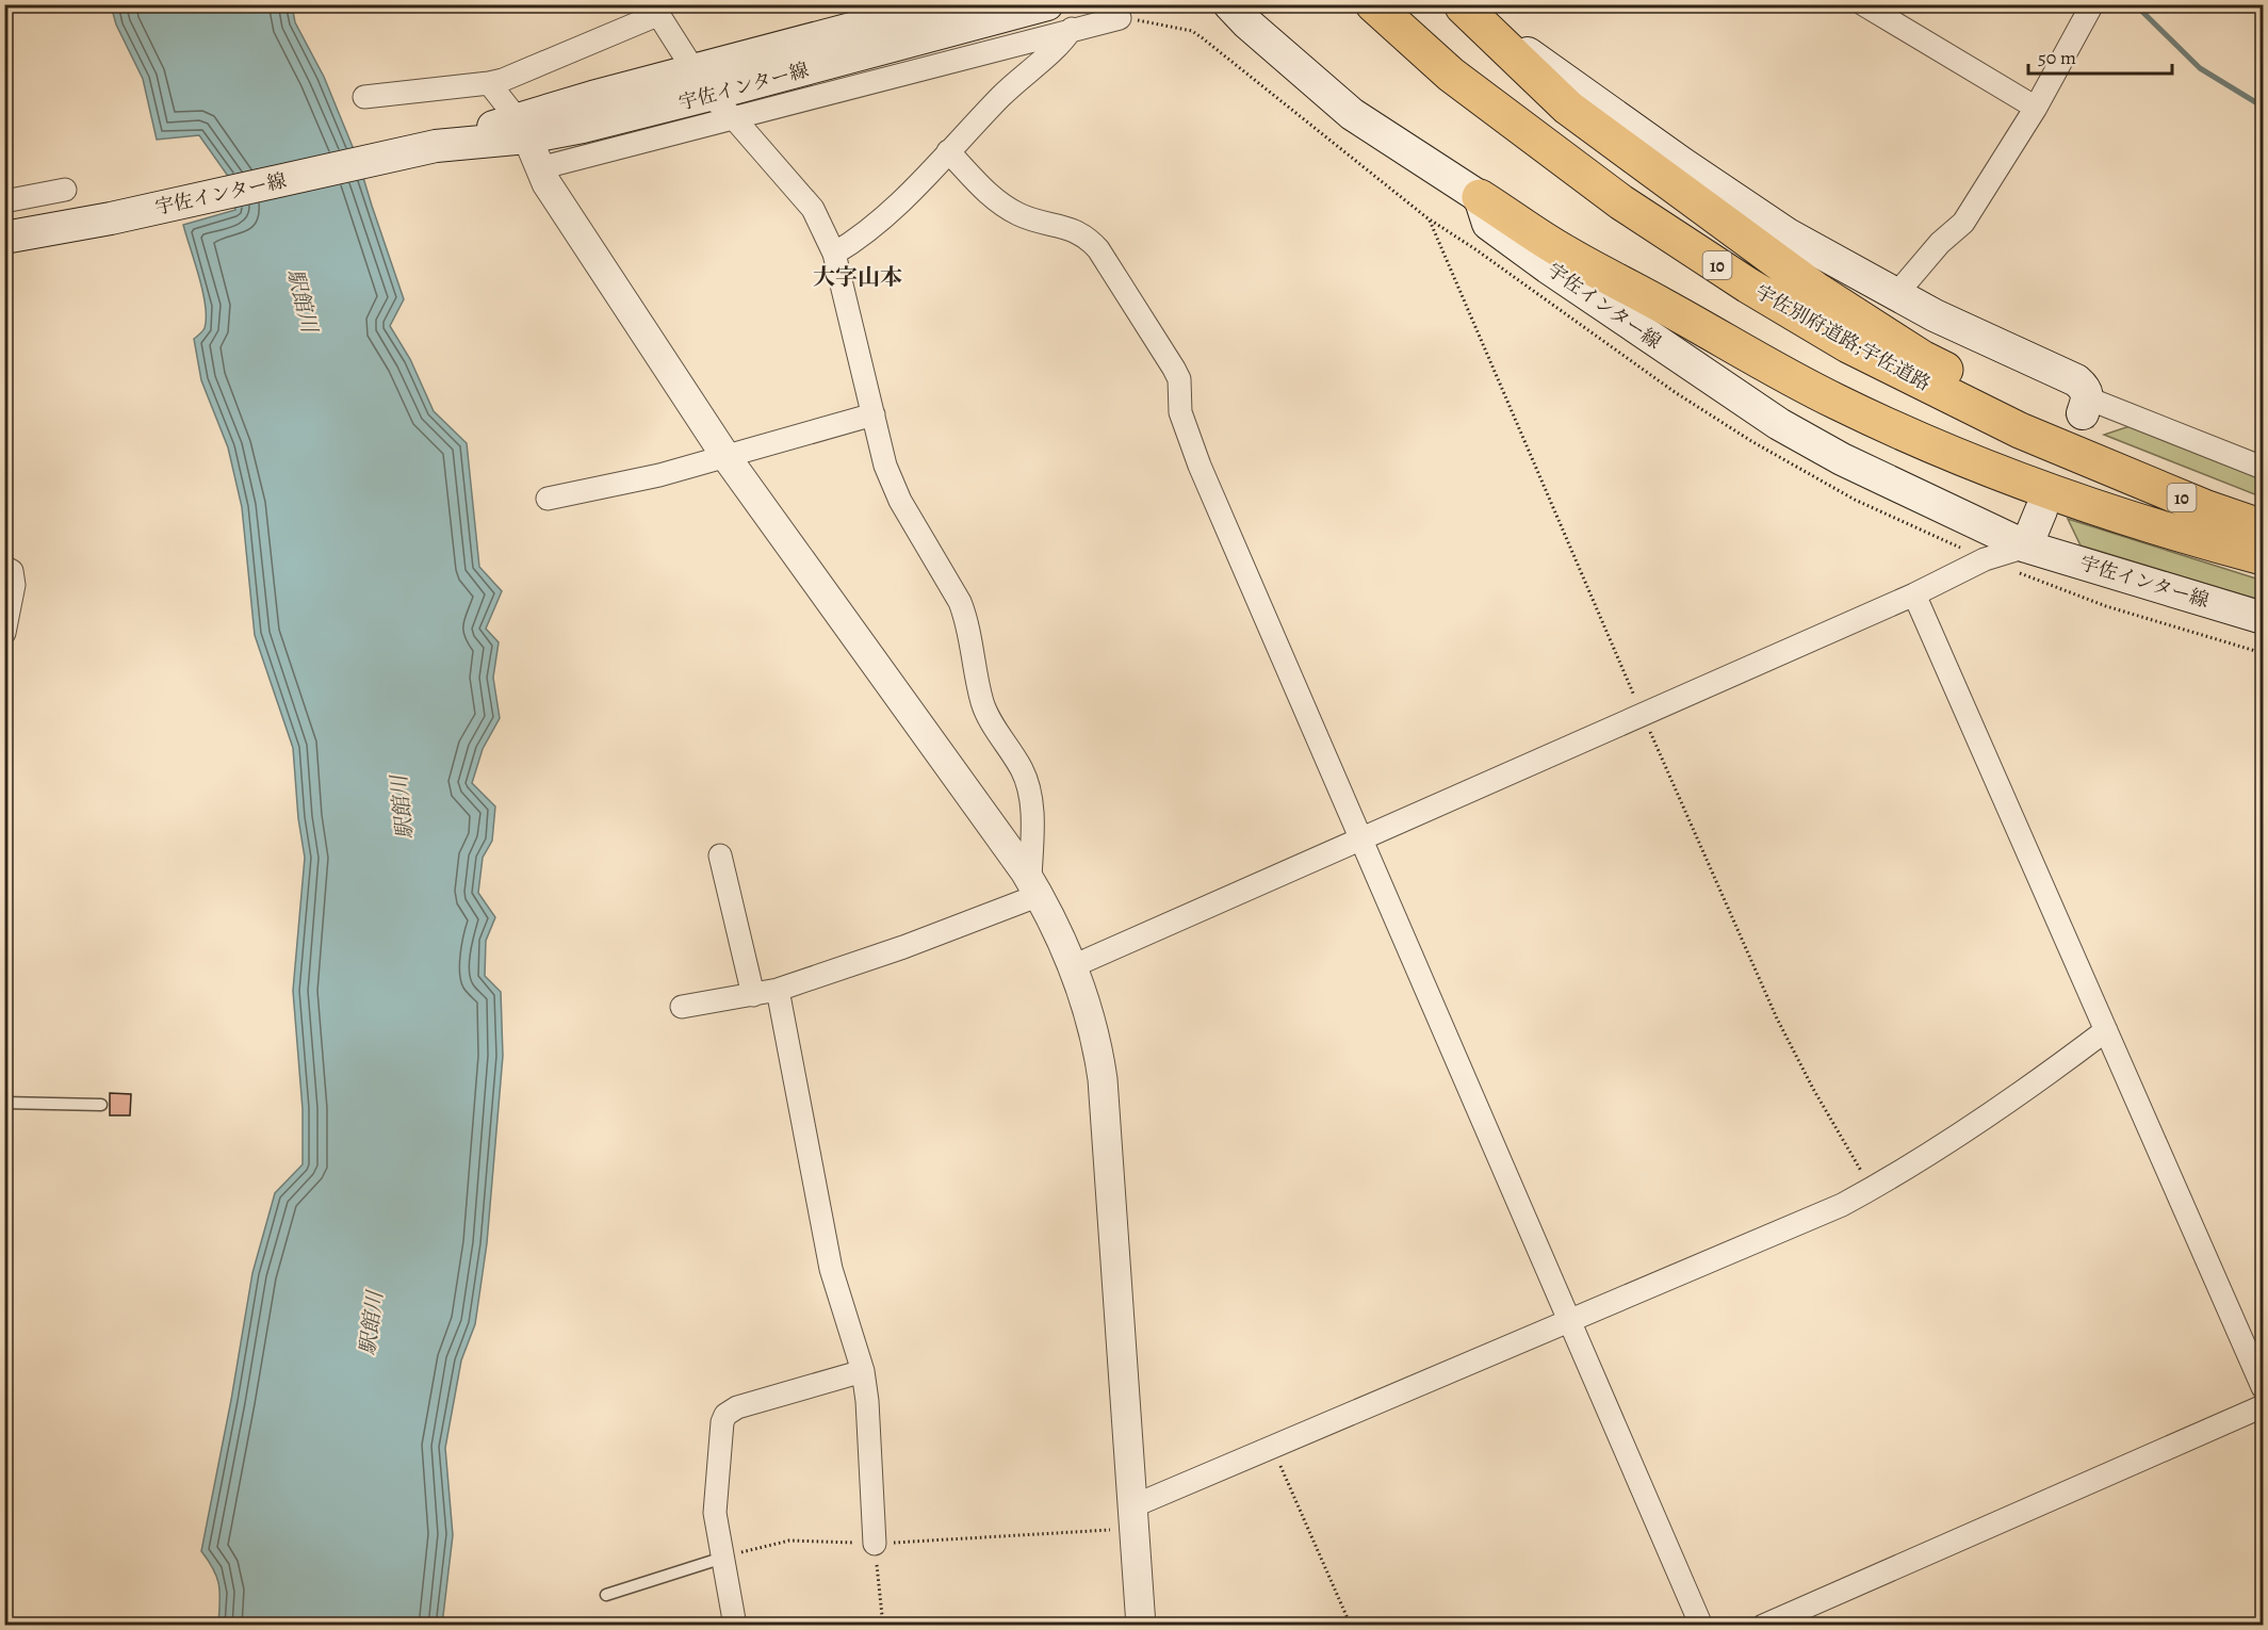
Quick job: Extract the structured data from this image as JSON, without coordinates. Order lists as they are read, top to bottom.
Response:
{
  "streets": {
    "highway": ["10", "宇佐別府道路;宇佐道路"],
    "main road": ["宇佐インター線"]
  },
  "districts": ["大字山本"],
  "water": ["駅館川"],
  "scale_bar": "50 m"
}
